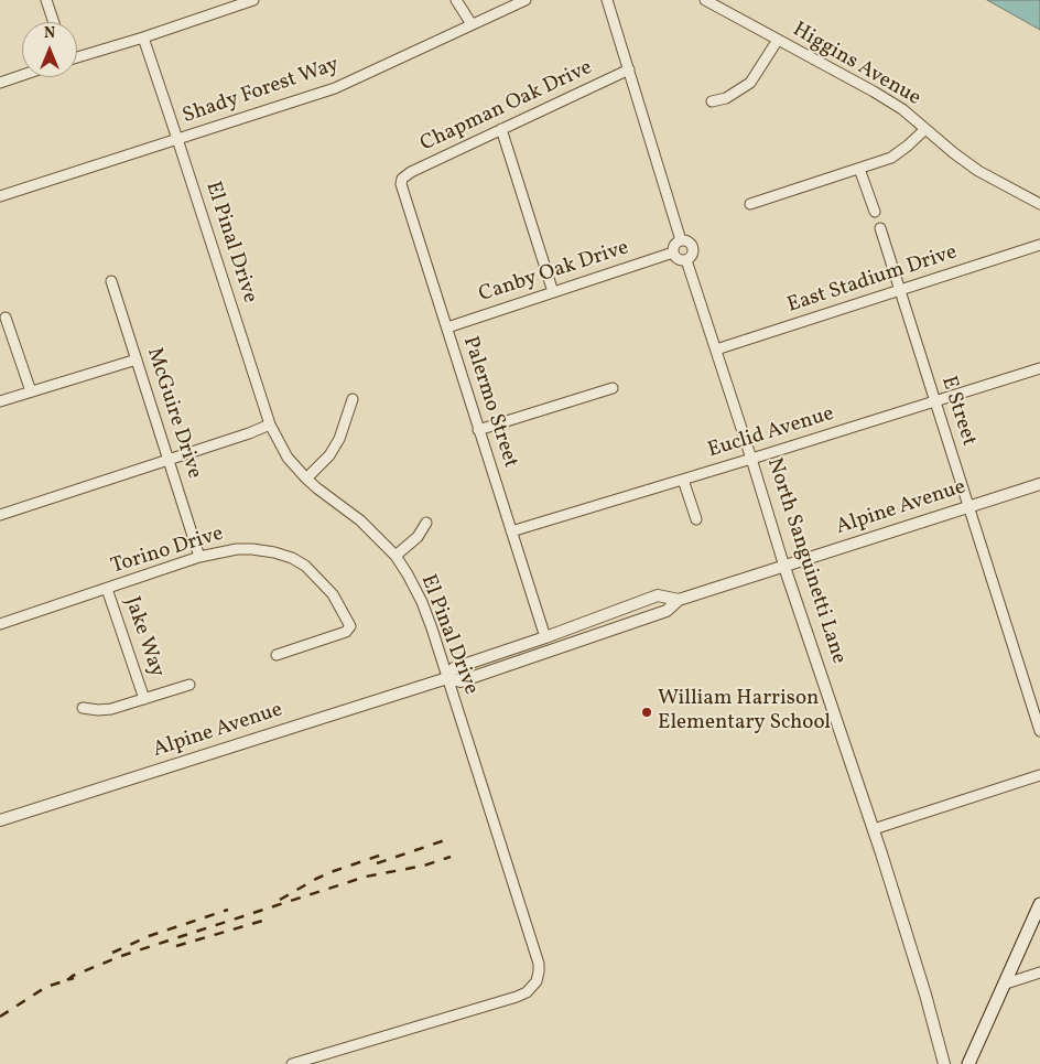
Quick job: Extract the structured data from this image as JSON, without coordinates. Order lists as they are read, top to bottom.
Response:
{
  "streets": {
    "street": [
      "Higgins Avenue",
      "Shady Forest Way",
      "Chapman Oak Drive",
      "El Pinal Drive",
      "Canby Oak Drive",
      "East Stadium Drive",
      "Palermo Street",
      "E Street",
      "McGuire Drive",
      "Euclid Avenue",
      "Alpine Avenue",
      "Torino Drive",
      "North Sanguinetti Lane",
      "Jake Way"
    ]
  },
  "crossings": [
    ["Shady Forest Way", "El Pinal Drive"],
    ["Chapman Oak Drive", "Palermo Street"],
    ["El Pinal Drive", "Alpine Avenue"],
    ["Canby Oak Drive", "Palermo Street"],
    ["Canby Oak Drive", "North Sanguinetti Lane"],
    ["East Stadium Drive", "E Street"],
    ["East Stadium Drive", "North Sanguinetti Lane"],
    ["Palermo Street", "Euclid Avenue"],
    ["Palermo Street", "Alpine Avenue"],
    ["E Street", "Euclid Avenue"],
    ["E Street", "Alpine Avenue"],
    ["McGuire Drive", "Torino Drive"],
    ["Euclid Avenue", "North Sanguinetti Lane"],
    ["Alpine Avenue", "North Sanguinetti Lane"],
    ["Torino Drive", "Jake Way"]
  ],
  "places": ["William Harrison Elementary School"],
  "north": "top"
}
